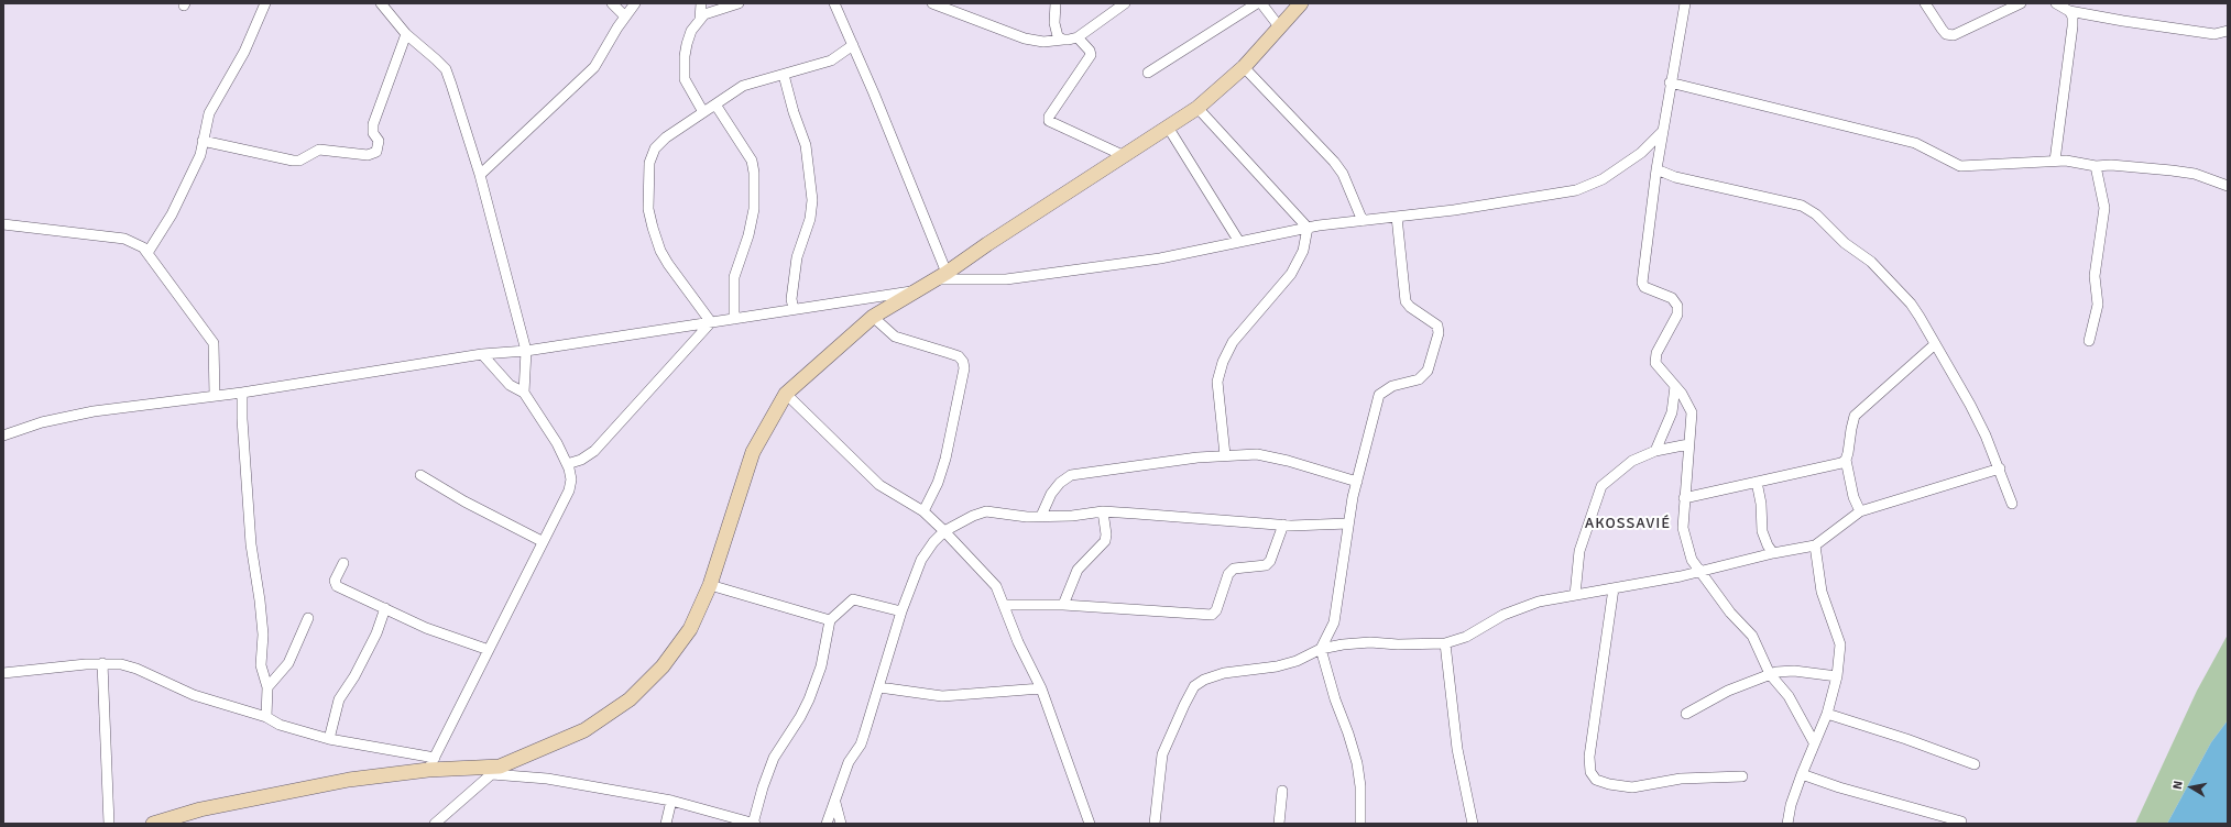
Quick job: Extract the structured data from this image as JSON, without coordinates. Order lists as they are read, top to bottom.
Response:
{
  "districts": ["AKOSSAVIÉ"],
  "north": "left"
}
